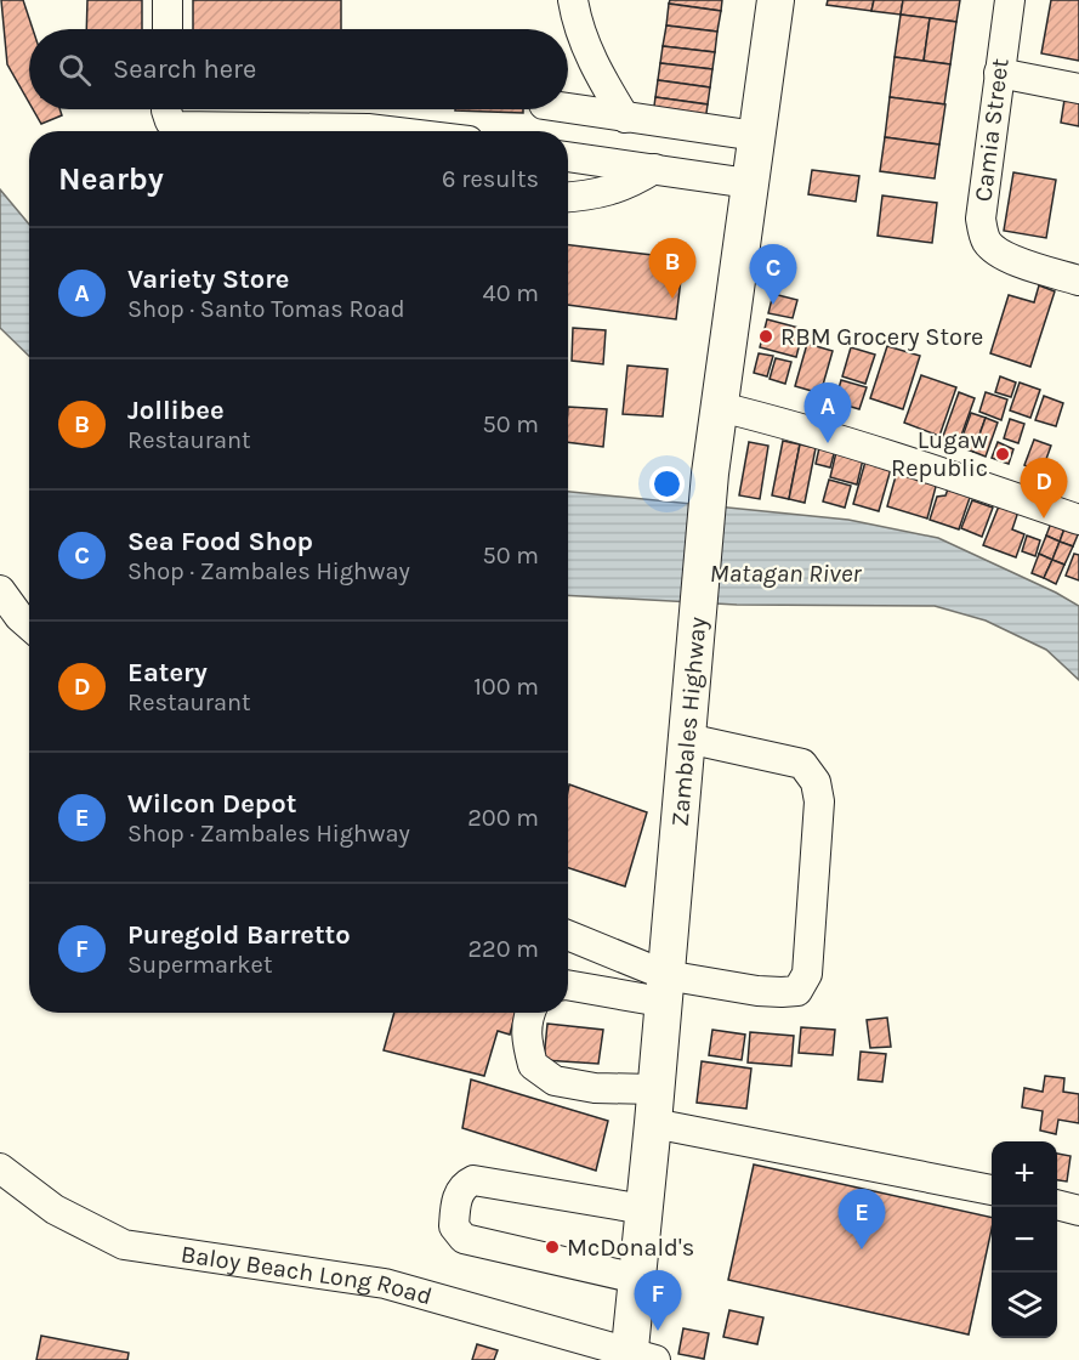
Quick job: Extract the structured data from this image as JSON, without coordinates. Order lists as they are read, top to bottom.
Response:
{
  "streets": {
    "main road": ["Zambales Highway"],
    "street": ["Camia Street", "Baloy Beach Long Road"]
  },
  "crossings": [
    ["Zambales Highway", "Baloy Beach Long Road"]
  ],
  "water": ["Matagan River"],
  "places": ["RBM Grocery Store", "Lugaw Republic", "McDonald's"],
  "page": {
    "search": "Search here",
    "heading": ["Nearby", "6 results"],
    "list": [
      {
        "mark": "A",
        "name": "Variety Store",
        "note": "Shop · Santo Tomas Road",
        "value": "40 m"
      },
      {
        "mark": "B",
        "name": "Jollibee",
        "note": "Restaurant",
        "value": "50 m"
      },
      {
        "mark": "C",
        "name": "Sea Food Shop",
        "note": "Shop · Zambales Highway",
        "value": "50 m"
      },
      {
        "mark": "D",
        "name": "Eatery",
        "note": "Restaurant",
        "value": "100 m"
      },
      {
        "mark": "E",
        "name": "Wilcon Depot",
        "note": "Shop · Zambales Highway",
        "value": "200 m"
      },
      {
        "mark": "F",
        "name": "Puregold Barretto",
        "note": "Supermarket",
        "value": "220 m"
      }
    ],
    "pins": [
      "B",
      "C",
      "A",
      "D",
      "E",
      "F"
    ],
    "map_buttons": ["+", "−"]
  }
}
